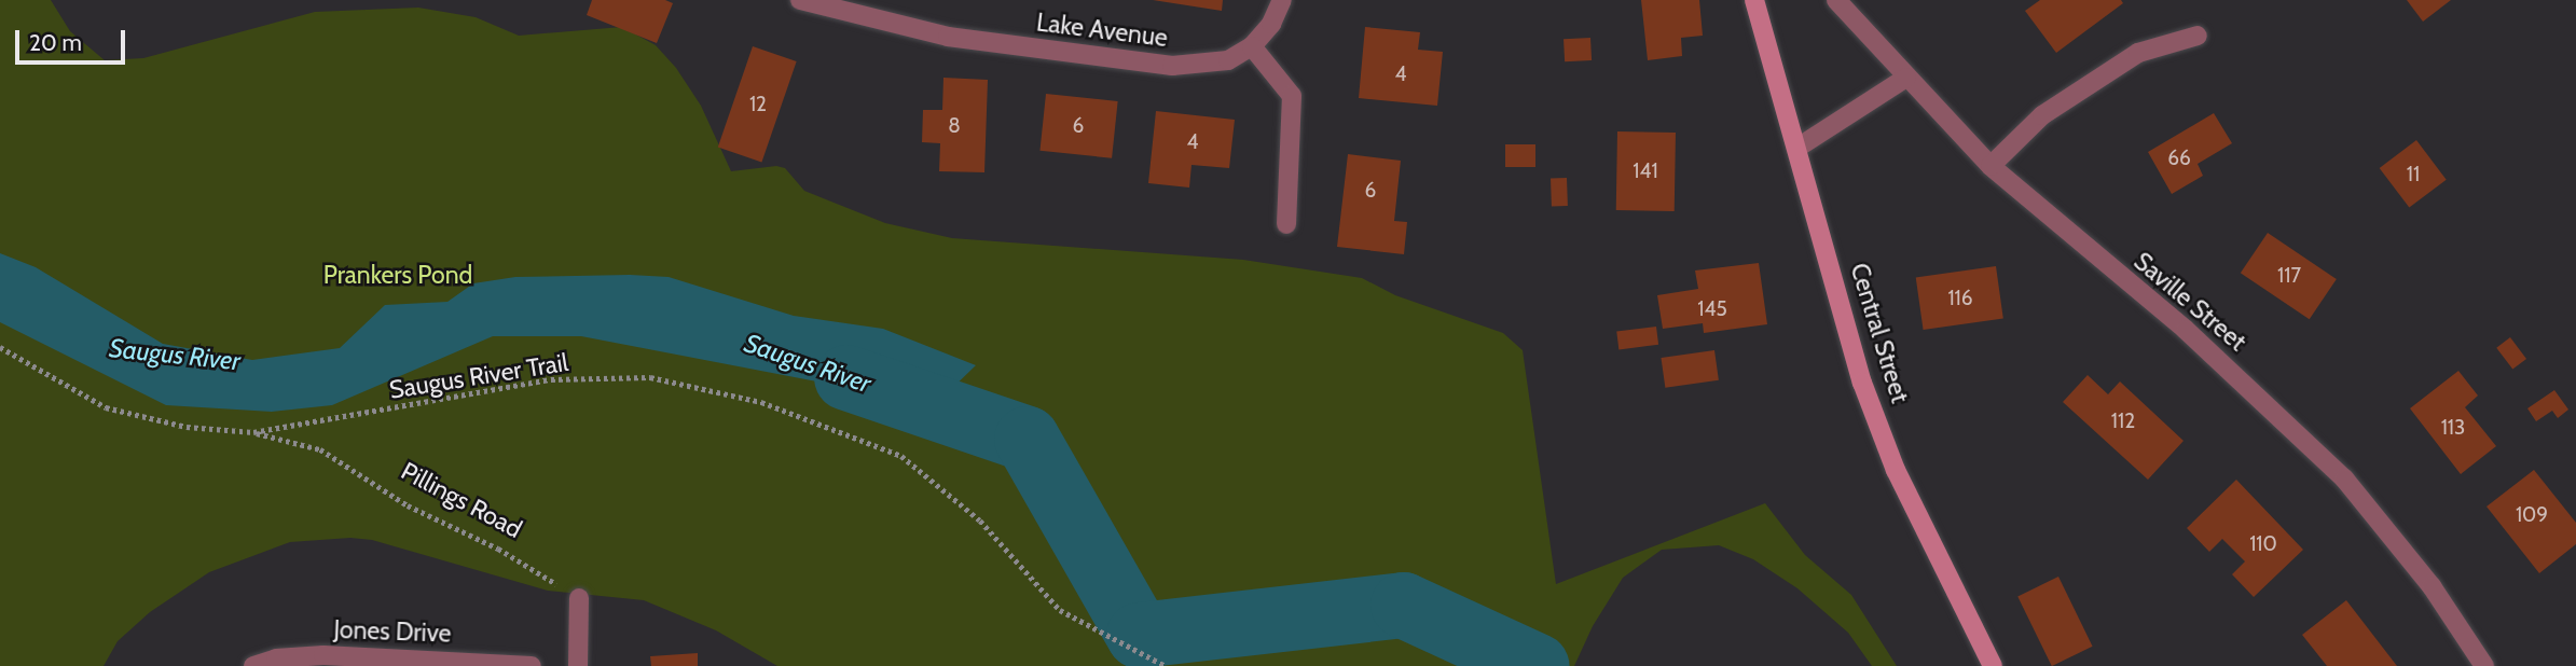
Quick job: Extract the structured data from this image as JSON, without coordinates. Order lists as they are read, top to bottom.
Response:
{
  "streets": {
    "street": [
      "Lake Avenue",
      "Saville Street",
      "Central Street",
      "Jones Drive"
    ],
    "path": ["Saugus River Trail", "Pillings Road"]
  },
  "crossings": [
    ["Saugus River Trail", "Pillings Road"]
  ],
  "water": ["Saugus River"],
  "parks": ["Prankers Pond"],
  "house_numbers": [
    "4",
    "12",
    "8",
    "6",
    "4",
    "66",
    "141",
    "11",
    "6",
    "117",
    "116",
    "145",
    "112",
    "113",
    "109",
    "110"
  ],
  "scale_bar": "20 m"
}
